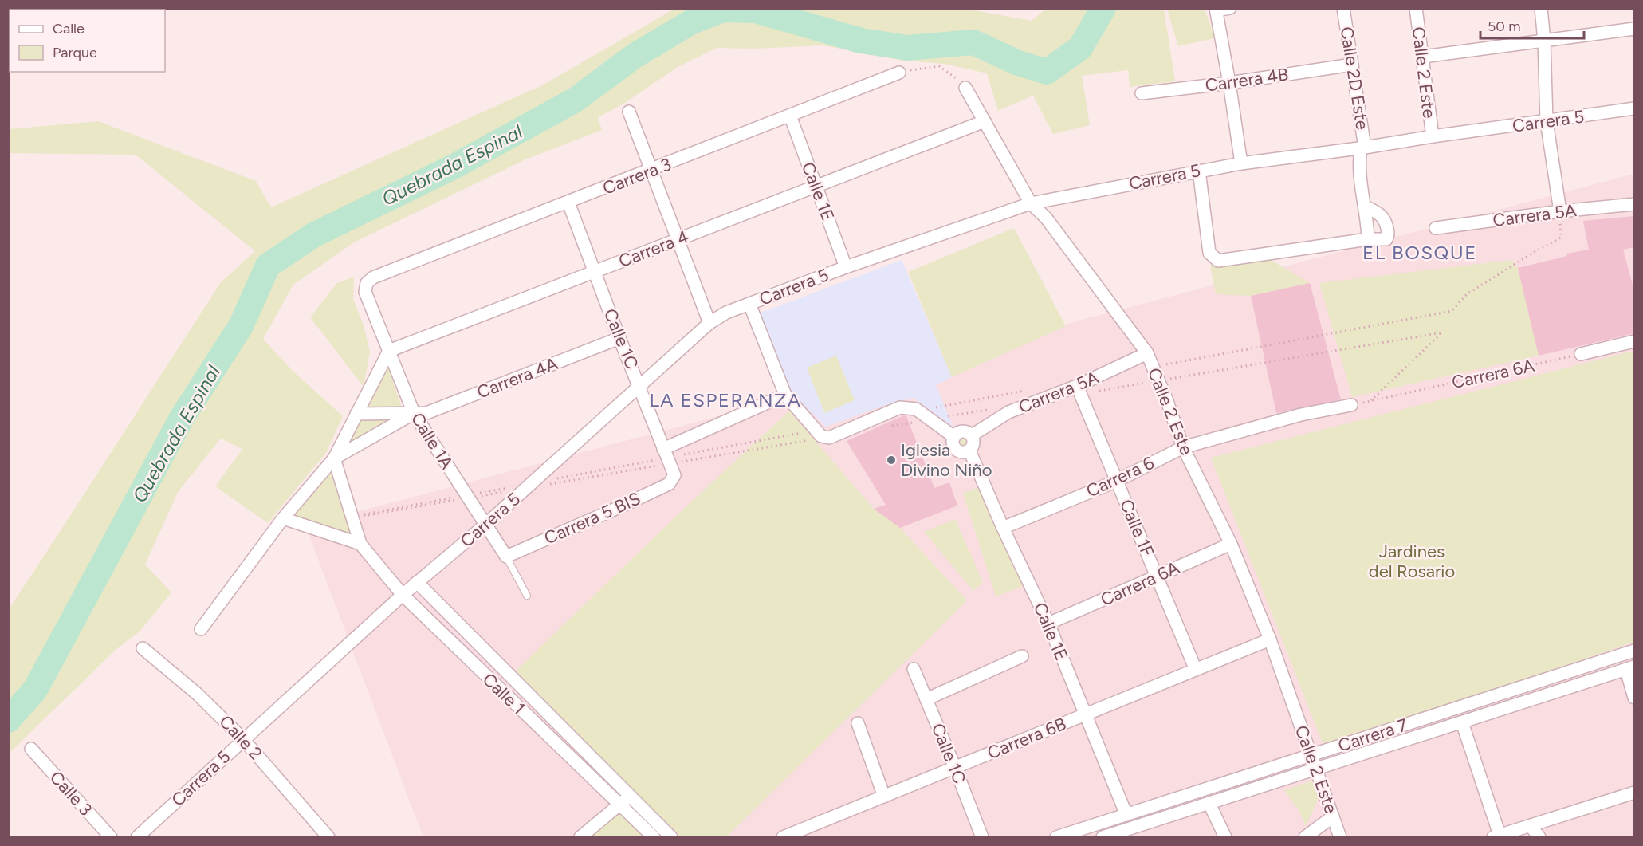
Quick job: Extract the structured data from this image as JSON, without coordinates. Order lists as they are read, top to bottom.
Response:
{
  "streets": {
    "street": [
      "Calle 2 Este",
      "Calle 2D Este",
      "Carrera 4B",
      "Carrera 5",
      "Carrera 3",
      "Calle 1E",
      "Carrera 5A",
      "Carrera 4",
      "Calle 1C",
      "Carrera 6A",
      "Carrera 4A",
      "Calle 1A",
      "Carrera 6",
      "Carrera 5 BIS",
      "Calle 1F",
      "Calle 1",
      "Carrera 7",
      "Calle 2",
      "Carrera 6B",
      "Calle 3"
    ]
  },
  "crossings": [
    ["Calle 2 Este", "Carrera 5"],
    ["Calle 2 Este", "Carrera 5A"],
    ["Calle 2 Este", "Carrera 4"],
    ["Calle 2 Este", "Carrera 6A"],
    ["Calle 2 Este", "Carrera 6"],
    ["Calle 2 Este", "Carrera 7"],
    ["Calle 2 Este", "Carrera 6B"],
    ["Calle 2D Este", "Carrera 4B"],
    ["Calle 2D Este", "Carrera 5"],
    ["Carrera 5", "Calle 1E"],
    ["Carrera 5", "Calle 1C"],
    ["Carrera 5", "Calle 1A"],
    ["Carrera 5", "Calle 1"],
    ["Carrera 5", "Calle 2"],
    ["Carrera 3", "Calle 1E"],
    ["Carrera 3", "Calle 1C"],
    ["Carrera 3", "Calle 1A"],
    ["Calle 1E", "Carrera 5A"],
    ["Calle 1E", "Carrera 4"],
    ["Calle 1E", "Carrera 6A"],
    ["Calle 1E", "Carrera 6"],
    ["Calle 1E", "Carrera 7"],
    ["Calle 1E", "Carrera 6B"],
    ["Carrera 5A", "Calle 1F"],
    ["Carrera 4", "Calle 1C"],
    ["Carrera 4", "Calle 1A"],
    ["Calle 1C", "Carrera 4A"],
    ["Calle 1C", "Carrera 5 BIS"],
    ["Calle 1C", "Carrera 6B"],
    ["Carrera 6A", "Carrera 6"],
    ["Carrera 6A", "Calle 1F"],
    ["Carrera 4A", "Calle 1A"],
    ["Carrera 4A", "Calle 1"],
    ["Calle 1A", "Carrera 5 BIS"],
    ["Carrera 6", "Calle 1F"],
    ["Calle 1F", "Carrera 6B"]
  ],
  "districts": ["EL BOSQUE", "LA ESPERANZA"],
  "water": ["Quebrada Espinal"],
  "parks": ["Jardines del Rosario"],
  "places": ["Iglesia Divino Niño"],
  "legend": ["Calle", "Parque"],
  "scale_bar": "50 m"
}
